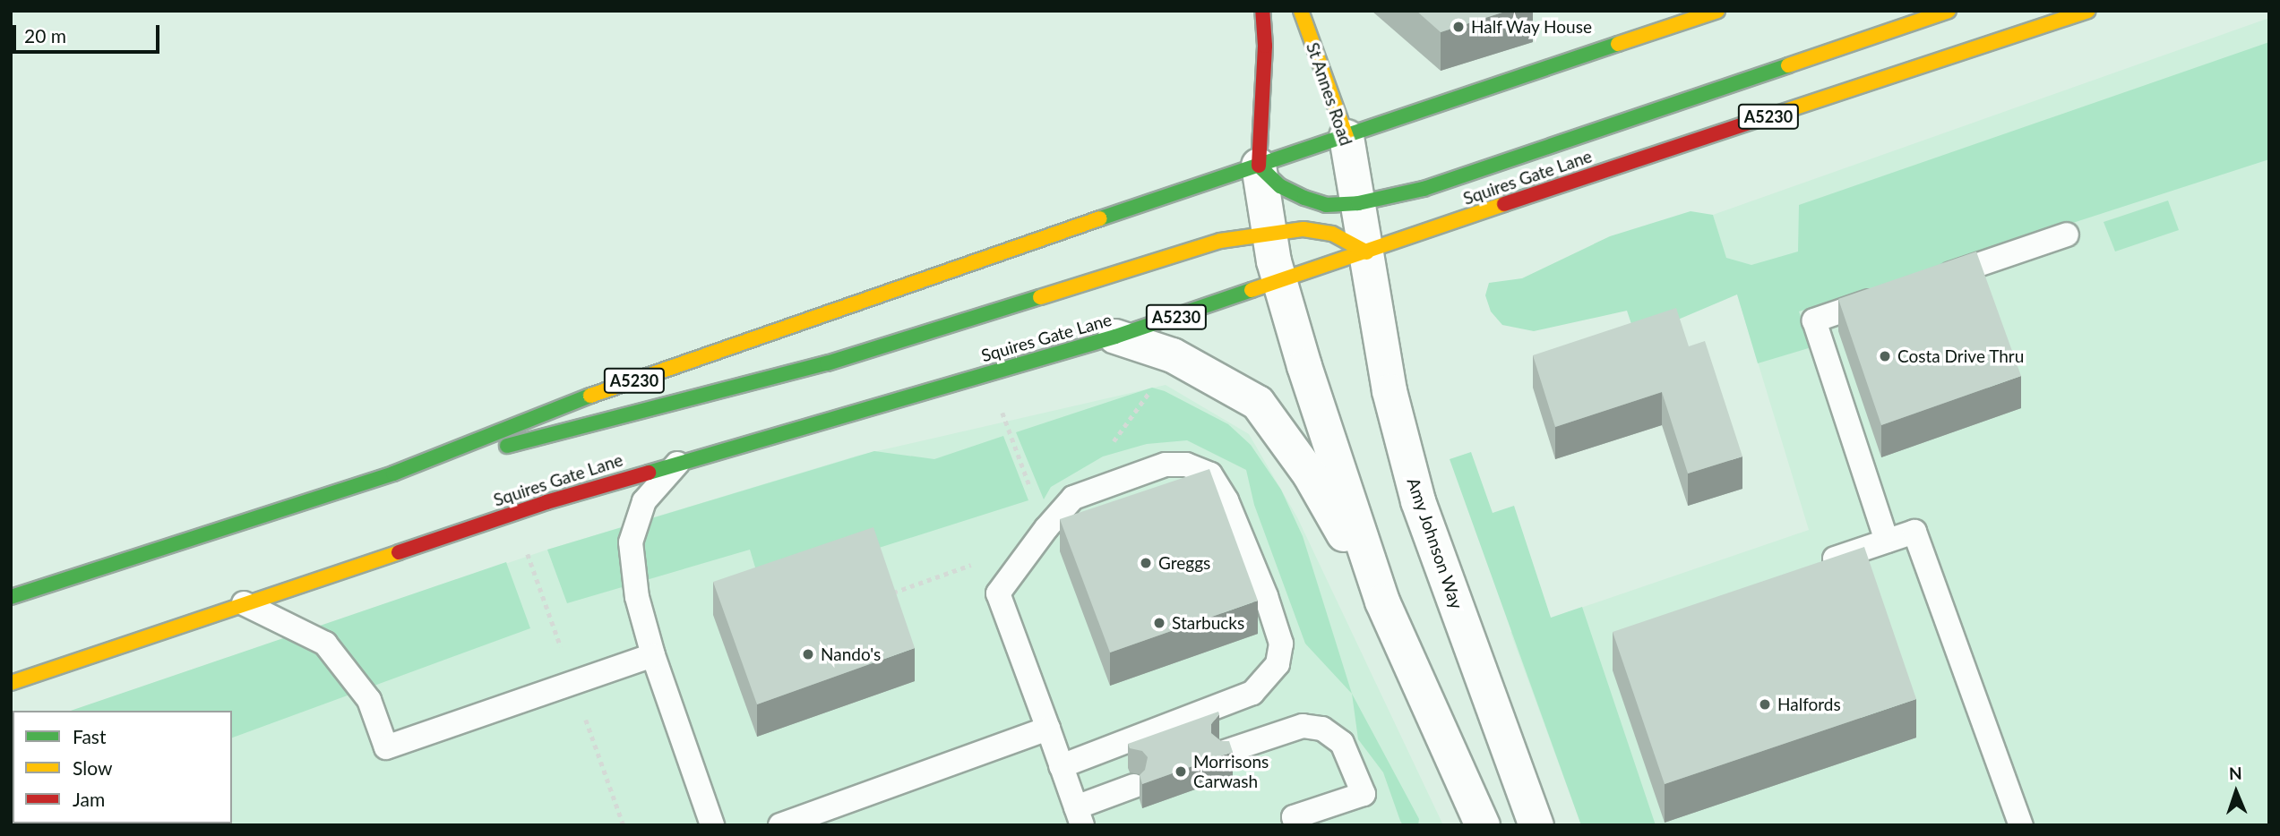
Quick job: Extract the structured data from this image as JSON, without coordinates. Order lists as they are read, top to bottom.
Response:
{
  "streets": {
    "main road": ["St Annes Road", "A5230", "Squires Gate Lane"],
    "street": ["Amy Johnson Way"]
  },
  "crossings": [
    ["St Annes Road", "A5230"],
    ["St Annes Road", "Squires Gate Lane"],
    ["St Annes Road", "Amy Johnson Way"],
    ["Squires Gate Lane", "Amy Johnson Way"]
  ],
  "places": [
    "Half Way House",
    "Costa Drive Thru",
    "Greggs",
    "Starbucks",
    "Nando's",
    "Halfords",
    "Morrisons Carwash"
  ],
  "legend": ["Fast", "Slow", "Jam"],
  "scale_bar": "20 m",
  "north": "top"
}
